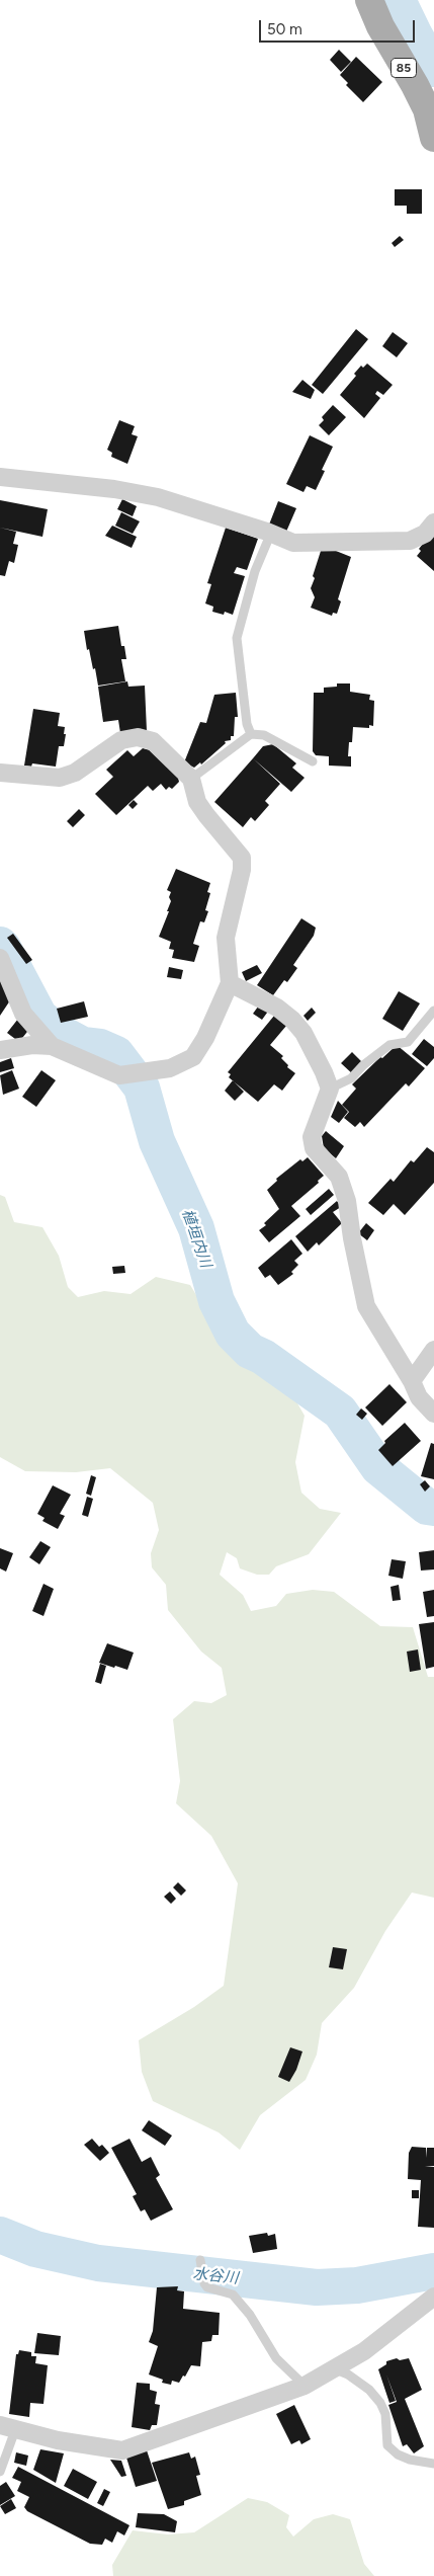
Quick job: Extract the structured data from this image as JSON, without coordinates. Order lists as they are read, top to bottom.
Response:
{
  "streets": {
    "main road": ["85"]
  },
  "water": ["植垣内川", "水谷川"],
  "scale_bar": "50 m"
}
